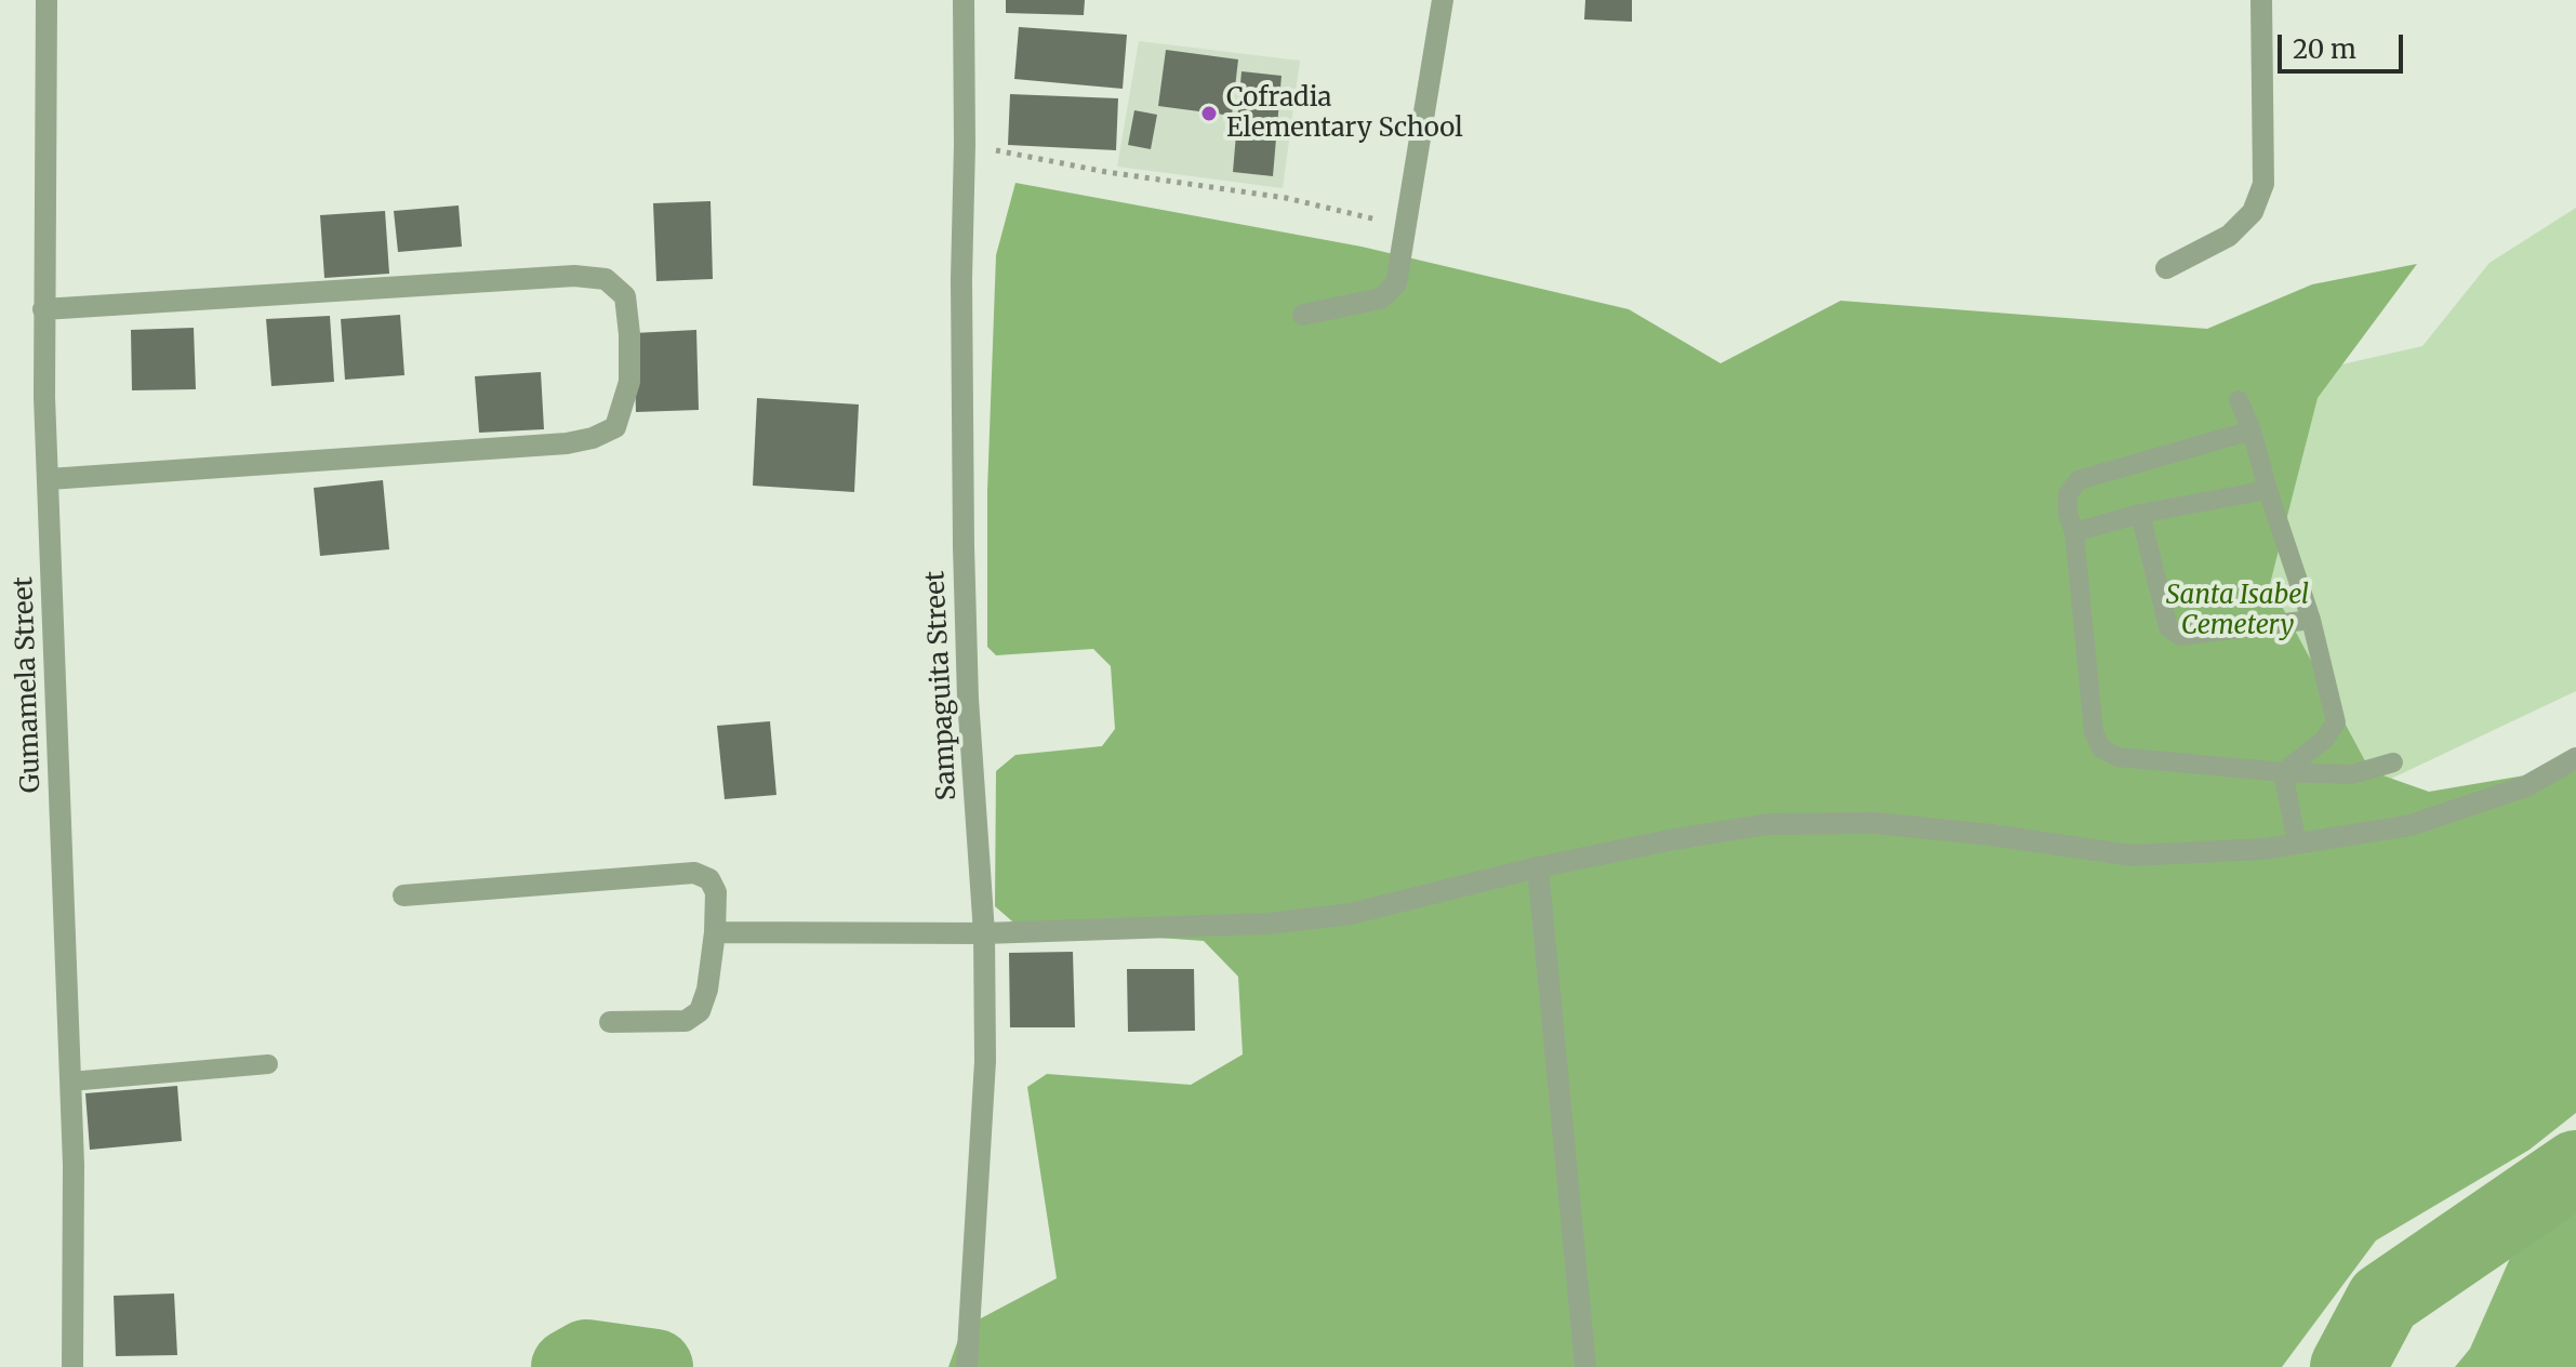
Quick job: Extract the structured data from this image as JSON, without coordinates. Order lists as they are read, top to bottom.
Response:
{
  "streets": {
    "street": ["Gumamela Street", "Sampaguita Street"]
  },
  "parks": ["Santa Isabel Cemetery"],
  "places": ["Cofradia Elementary School"],
  "scale_bar": "20 m"
}
